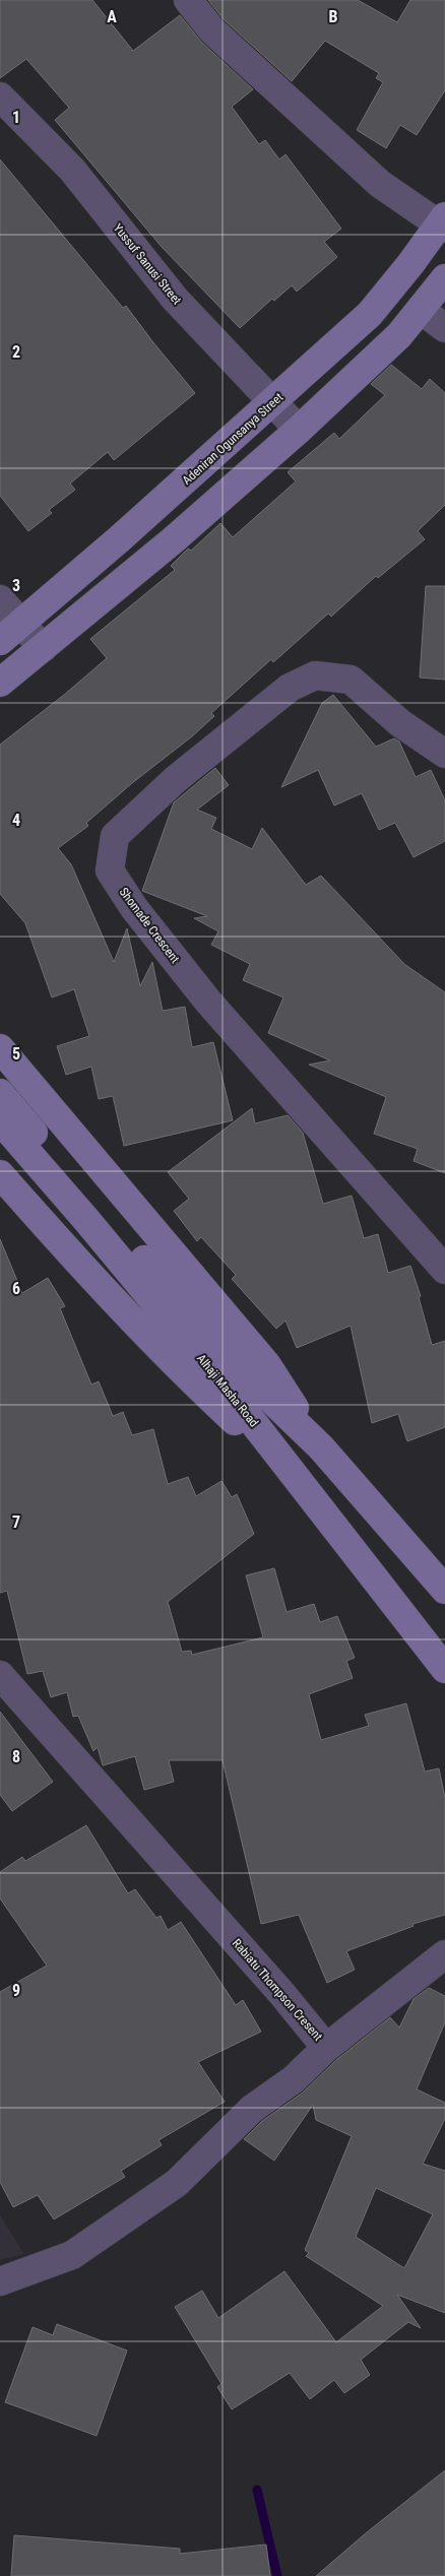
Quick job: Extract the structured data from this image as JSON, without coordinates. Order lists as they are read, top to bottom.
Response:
{
  "streets": {
    "street": [
      "Yussuf Sanusi Street",
      "Adeniran Ogunsanya Street",
      "Shomade Crescent",
      "Alhaji Masha Road",
      "Rabiatu Thompson Cresent"
    ]
  },
  "crossings": [
    ["Yussuf Sanusi Street", "Adeniran Ogunsanya Street"]
  ],
  "grid": {
    "columns": ["A", "B"],
    "rows": [
      "1",
      "2",
      "3",
      "4",
      "5",
      "6",
      "7",
      "8",
      "9"
    ]
  }
}
